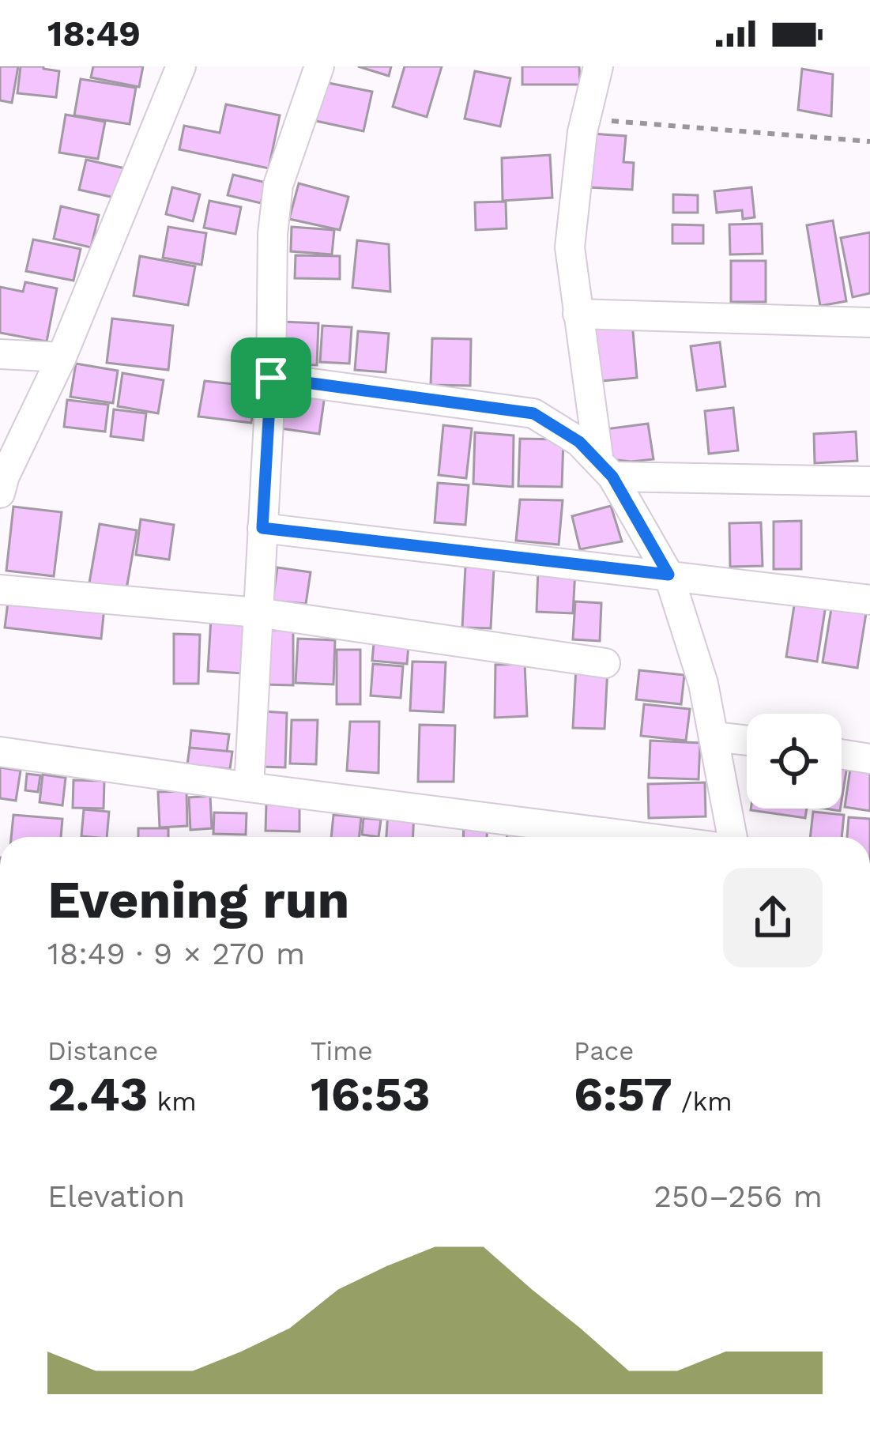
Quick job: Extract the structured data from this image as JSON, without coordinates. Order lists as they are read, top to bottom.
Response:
{
  "page": {
    "status": "18:49",
    "heading": ["Evening run", "18:49 · 9 × 270 m"],
    "stats": [
      ["Distance", "2.43 km"],
      ["Time", "16:53"],
      ["Pace", "6:57 /km"]
    ],
    "chart": ["Elevation", "250–256 m"]
  }
}
